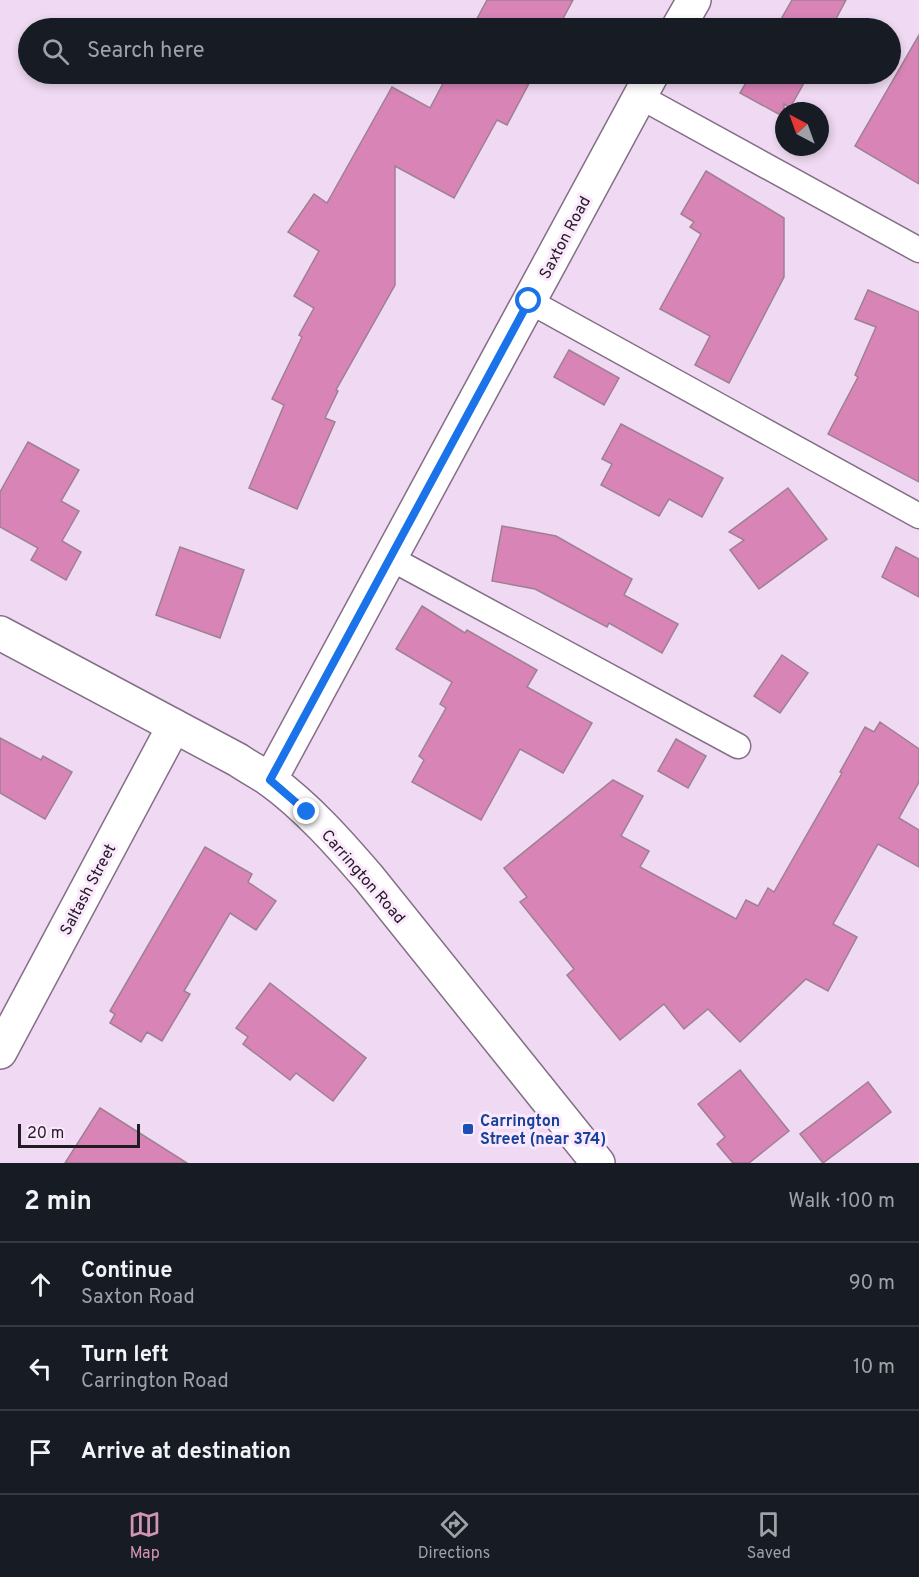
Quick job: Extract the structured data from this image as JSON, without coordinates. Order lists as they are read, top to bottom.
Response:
{
  "streets": {
    "street": ["Saxton Road", "Carrington Road", "Saltash Street"]
  },
  "crossings": [
    ["Saxton Road", "Carrington Road"],
    ["Carrington Road", "Saltash Street"]
  ],
  "places": {
    "transit": ["Carrington Street (near 374)"]
  },
  "scale_bar": "20 m",
  "north": "top left",
  "page": {
    "search": "Search here",
    "scale": "20 m",
    "heading": ["2 min", "Walk · 100 m"],
    "list": [
      ["Continue", "Saxton Road", "90 m"],
      ["Turn left", "Carrington Road", "10 m"],
      "Arrive at destination"
    ],
    "nav": ["Map", "Directions", "Saved"]
  }
}
